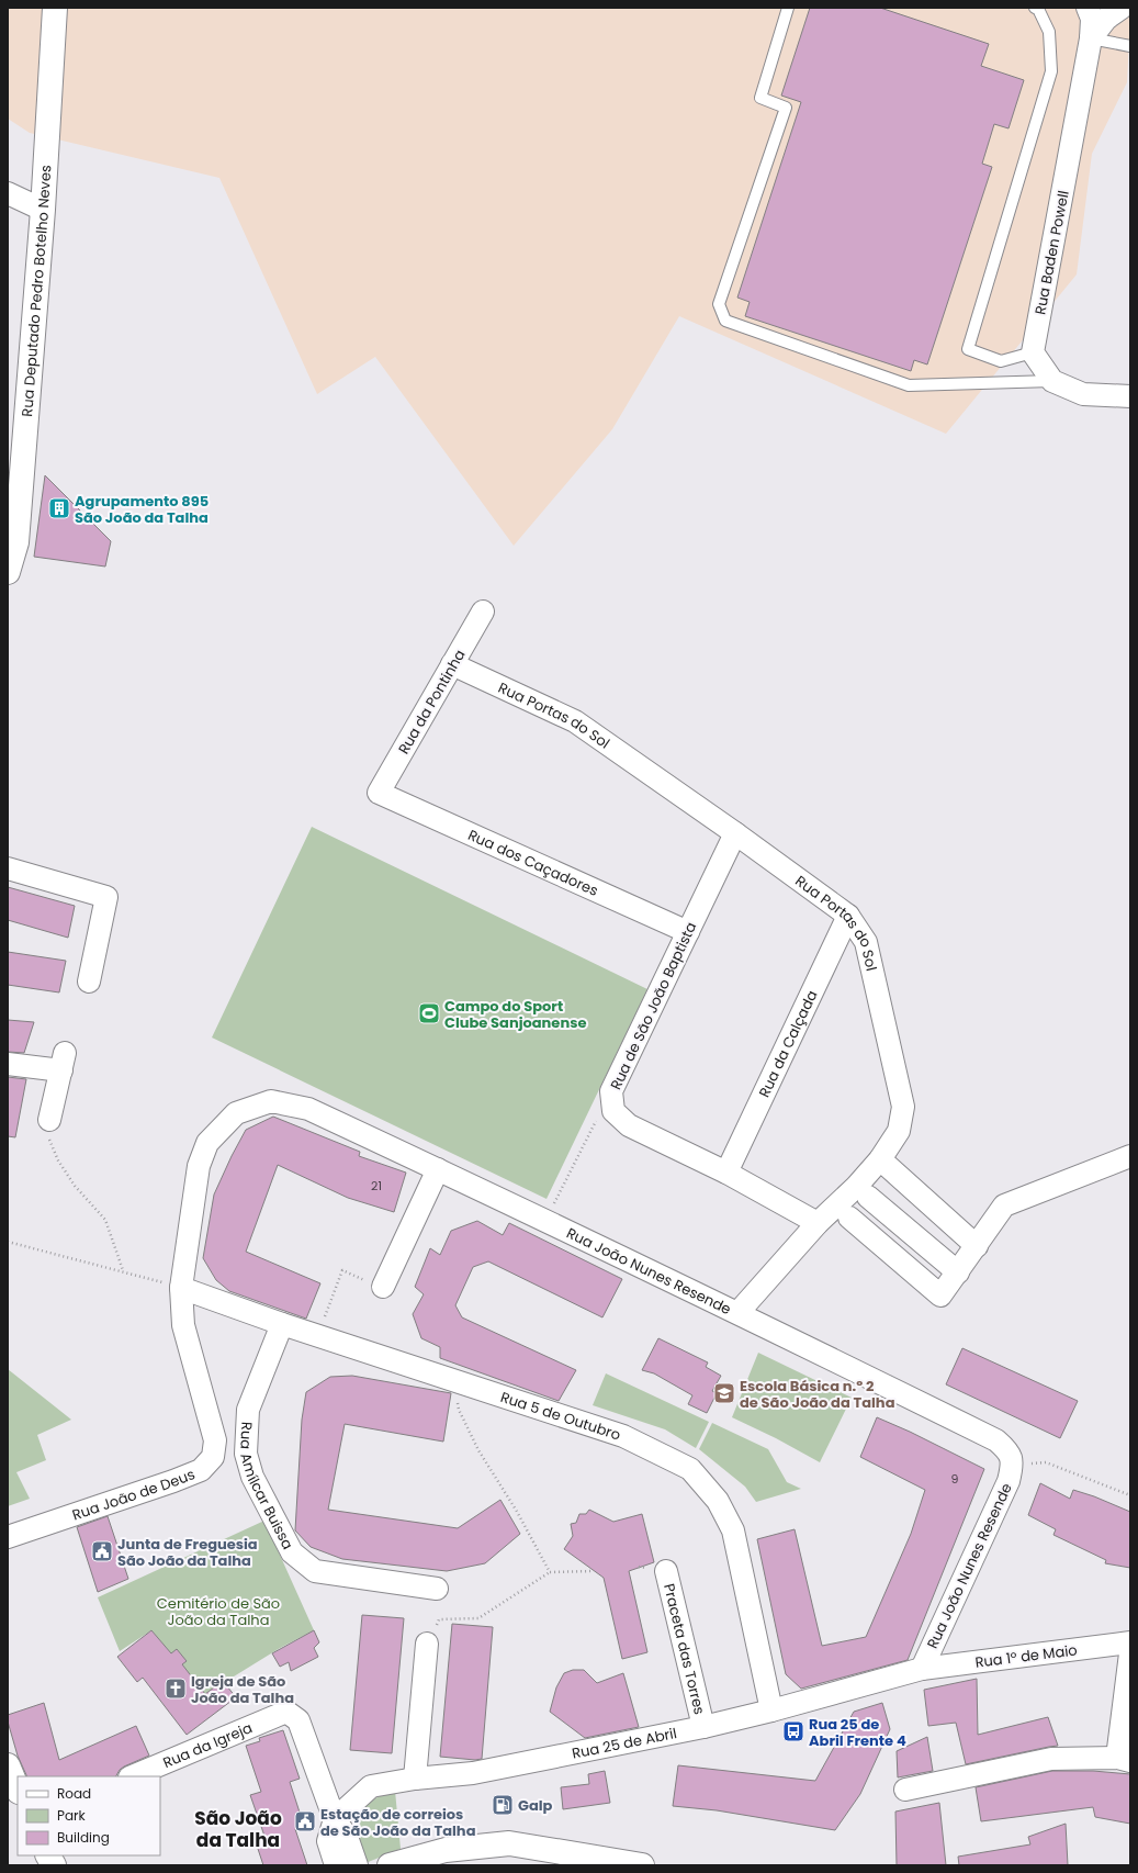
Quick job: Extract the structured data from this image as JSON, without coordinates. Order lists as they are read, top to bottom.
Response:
{
  "streets": {
    "street": [
      "Rua Baden Powell",
      "Rua Deputado Pedro Botelho Neves",
      "Rua da Pontinha",
      "Rua Portas do Sol",
      "Rua dos Caçadores",
      "Rua de São João Baptista",
      "Rua da Calçada",
      "Rua João Nunes Resende",
      "Rua 5 de Outubro",
      "Rua Amílcar Buissa",
      "Rua João de Deus",
      "Praceta das Torres",
      "Rua 1º de Maio",
      "Rua 25 de Abril",
      "Rua da Igreja"
    ]
  },
  "crossings": [
    ["Rua da Pontinha", "Rua Portas do Sol"],
    ["Rua da Pontinha", "Rua dos Caçadores"],
    ["Rua Portas do Sol", "Rua de São João Baptista"],
    ["Rua Portas do Sol", "Rua da Calçada"],
    ["Rua Portas do Sol", "Rua João Nunes Resende"],
    ["Rua dos Caçadores", "Rua de São João Baptista"],
    ["Rua de São João Baptista", "Rua da Calçada"],
    ["Rua João Nunes Resende", "Rua 5 de Outubro"],
    ["Rua João Nunes Resende", "Rua João de Deus"],
    ["Rua João Nunes Resende", "Rua 1º de Maio"],
    ["Rua João Nunes Resende", "Rua 25 de Abril"],
    ["Rua 5 de Outubro", "Rua Amílcar Buissa"],
    ["Rua 5 de Outubro", "Rua João de Deus"],
    ["Rua 5 de Outubro", "Rua 25 de Abril"],
    ["Praceta das Torres", "Rua 25 de Abril"],
    ["Rua 1º de Maio", "Rua 25 de Abril"],
    ["Rua 25 de Abril", "Rua da Igreja"]
  ],
  "districts": ["São João da Talha"],
  "parks": ["Cemitério de São João da Talha"],
  "places": {
    "building": ["Agrupamento 895 São João da Talha"],
    "sports": ["Campo do Sport Clube Sanjoanense"],
    "school or university": ["Escola Básica n.º 2 de São João da Talha"],
    "public building": ["Junta de Freguesia São João da Talha", "Estação de correios de São João da Talha"],
    "church": ["Igreja de São João da Talha"],
    "bus stop": ["Rua 25 de Abril Frente 4"],
    "fuel station": ["Galp"]
  },
  "house_numbers": ["21", "9"],
  "legend": ["Road", "Park", "Building"]
}
